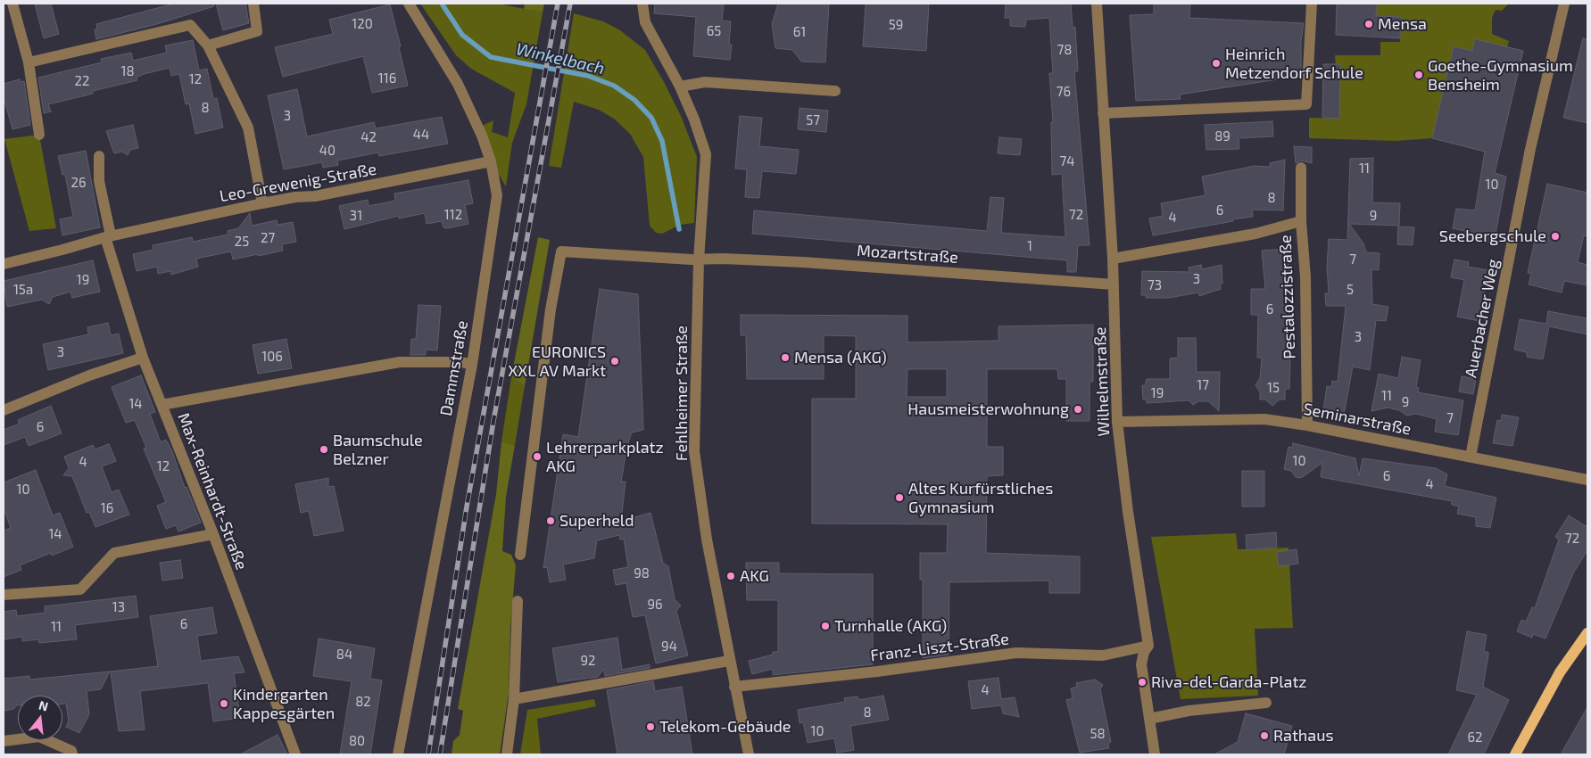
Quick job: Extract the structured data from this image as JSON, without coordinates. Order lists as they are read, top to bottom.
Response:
{
  "streets": {
    "street": [
      "Leo-Grewenig-Straße",
      "Mozartstraße",
      "Pestalozzistraße",
      "Auerbacher Weg",
      "Dammstraße",
      "Wilhelmstraße",
      "Fehlheimer Straße",
      "Seminarstraße",
      "Max-Reinhardt-Straße",
      "Franz-Liszt-Straße"
    ]
  },
  "crossings": [
    ["Leo-Grewenig-Straße", "Dammstraße"],
    ["Leo-Grewenig-Straße", "Max-Reinhardt-Straße"],
    ["Mozartstraße", "Wilhelmstraße"],
    ["Mozartstraße", "Fehlheimer Straße"],
    ["Pestalozzistraße", "Seminarstraße"],
    ["Auerbacher Weg", "Seminarstraße"],
    ["Wilhelmstraße", "Seminarstraße"],
    ["Wilhelmstraße", "Franz-Liszt-Straße"],
    ["Fehlheimer Straße", "Franz-Liszt-Straße"]
  ],
  "water": ["Winkelbach"],
  "places": [
    "Mensa",
    "Heinrich Metzendorf Schule",
    "Goethe-Gymnasium Bensheim",
    "Seebergschule",
    "Mensa (AKG)",
    "EURONICS XXL AV Markt",
    "Hausmeisterwohnung",
    "Baumschule Belzner",
    "Lehrerparkplatz AKG",
    "Altes Kurfürstliches Gymnasium",
    "Superheld",
    "AKG",
    "Turnhalle (AKG)",
    "Riva-del-Garda-Platz",
    "Kindergarten Kappesgärten",
    "Telekom-Gebäude",
    "Rathaus"
  ],
  "house_numbers": [
    "120",
    "59",
    "65",
    "61",
    "78",
    "18",
    "116",
    "12",
    "22",
    "76",
    "8",
    "3",
    "57",
    "44",
    "89",
    "42",
    "40",
    "74",
    "11",
    "26",
    "10",
    "8",
    "6",
    "112",
    "72",
    "31",
    "9",
    "4",
    "27",
    "25",
    "1",
    "7",
    "3",
    "19",
    "73",
    "15a",
    "5",
    "6",
    "3",
    "3",
    "106",
    "17",
    "15",
    "19",
    "11",
    "9",
    "14",
    "7",
    "6",
    "10",
    "4",
    "12",
    "6",
    "4",
    "10",
    "16",
    "14",
    "72",
    "98",
    "96",
    "13",
    "6",
    "11",
    "94",
    "84",
    "92",
    "4",
    "82",
    "8",
    "10",
    "58",
    "62",
    "80"
  ],
  "north": "top"
}
